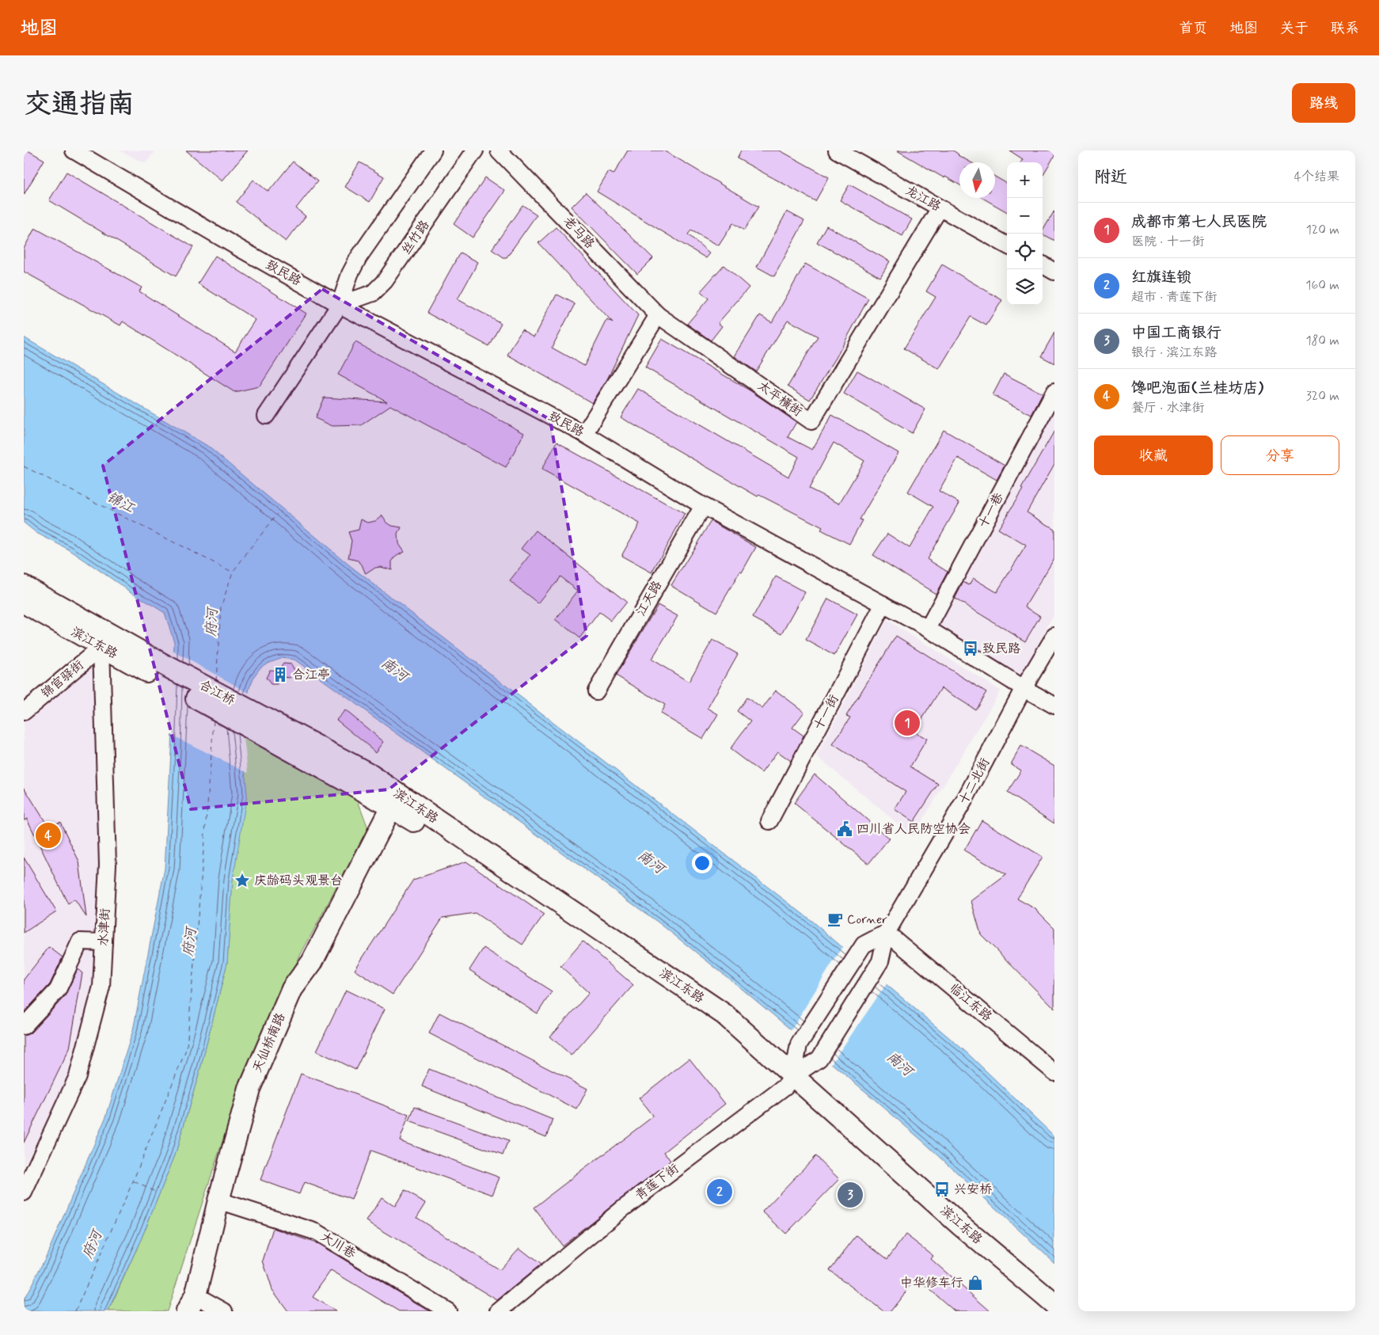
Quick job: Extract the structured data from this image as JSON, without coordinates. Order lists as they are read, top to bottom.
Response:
{
  "streets": {
    "main road": ["滨江东路", "合江桥", "天仙桥南路"],
    "street": [
      "龙江路",
      "老马路",
      "丝竹路",
      "致民路",
      "太平横街",
      "十一巷",
      "江天路",
      "锦官驿街",
      "十一街",
      "十二北街",
      "水津街",
      "临江东路",
      "青莲下街",
      "大川巷"
    ]
  },
  "crossings": [
    ["龙江路", "太平横街"],
    ["老马路", "太平横街"],
    ["丝竹路", "致民路"],
    ["致民路", "十一巷"],
    ["致民路", "江天路"],
    ["致民路", "十一街"],
    ["致民路", "十二北街"],
    ["滨江东路", "锦官驿街"],
    ["滨江东路", "合江桥"],
    ["滨江东路", "水津街"],
    ["滨江东路", "天仙桥南路"],
    ["滨江东路", "青莲下街"],
    ["锦官驿街", "水津街"],
    ["十二北街", "临江东路"],
    ["十二北街", "青莲下街"],
    ["临江东路", "青莲下街"],
    ["天仙桥南路", "大川巷"]
  ],
  "water": ["锦江", "府河", "南河"],
  "places": {
    "bus stop": ["致民路", "兴安桥"],
    "building": ["合江亭"],
    "public building": ["四川省人民防空协会"],
    "place": ["庆龄码头观景台"],
    "cafe": ["Corner"],
    "shop": ["中华修车行"]
  },
  "north": "bottom",
  "page": {
    "header": "地图",
    "nav": [
      "首页",
      "地图",
      "关于",
      "联系"
    ],
    "buttons": [
      "路线",
      ["收藏", "分享"]
    ],
    "title": "交通指南",
    "heading": ["附近", "4个结果"],
    "map_buttons": ["+", "−"],
    "list": [
      {
        "mark": "1",
        "name": "成都市第七人民医院",
        "note": "医院 · 十一街",
        "value": "120 m"
      },
      {
        "mark": "2",
        "name": "红旗连锁",
        "note": "超市 · 青莲下街",
        "value": "160 m"
      },
      {
        "mark": "3",
        "name": "中国工商银行",
        "note": "银行 · 滨江东路",
        "value": "180 m"
      },
      {
        "mark": "4",
        "name": "馋吧泡面(兰桂坊店)",
        "note": "餐厅 · 水津街",
        "value": "320 m"
      }
    ],
    "pins": [
      "1",
      "4",
      "2",
      "3"
    ]
  }
}
